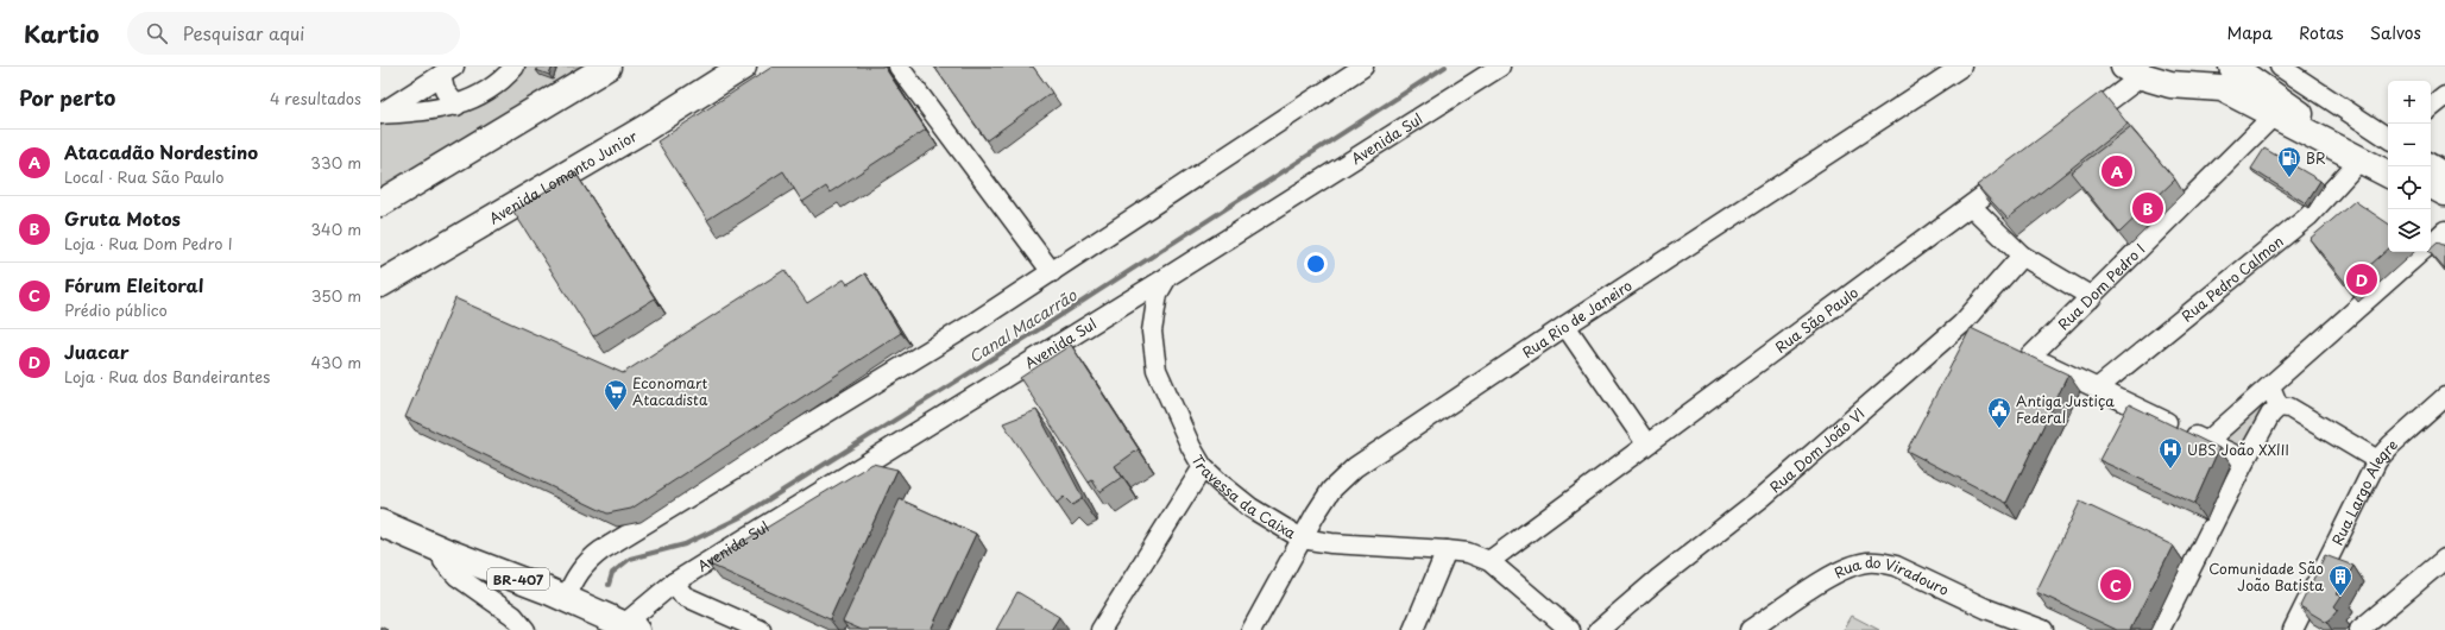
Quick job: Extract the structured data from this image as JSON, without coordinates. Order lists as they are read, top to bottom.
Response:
{
  "streets": {
    "main road": ["Avenida Lomanto Junior", "BR-407"],
    "street": [
      "Avenida Sul",
      "Rua Pedro Calmon",
      "Rua Dom Pedro I",
      "Rua Rio de Janeiro",
      "Rua São Paulo",
      "Rua Dom João VI",
      "Rua Largo Alegre",
      "Travessa da Caixa",
      "Rua do Viradouro"
    ]
  },
  "crossings": [
    ["Avenida Sul", "Travessa da Caixa"],
    ["Avenida Sul", "BR-407"],
    ["Rua Pedro Calmon", "Rua Dom Pedro I"],
    ["Rua Rio de Janeiro", "Travessa da Caixa"],
    ["Rua São Paulo", "Travessa da Caixa"]
  ],
  "water": ["Canal Macarrão"],
  "places": {
    "fuel station": ["BR"],
    "supermarket": ["Economart Atacadista"],
    "public building": ["Antiga Justiça Federal"],
    "hospital": ["UBS João XXIII"],
    "building": ["Comunidade São João Batista"]
  },
  "page": {
    "header": "Kartio",
    "search": "Pesquisar aqui",
    "nav": ["Mapa", "Rotas", "Salvos"],
    "heading": ["Por perto", "4 resultados"],
    "map_buttons": ["+", "−"],
    "list": [
      {
        "mark": "A",
        "name": "Atacadão Nordestino",
        "note": "Local · Rua São Paulo",
        "value": "330 m"
      },
      {
        "mark": "B",
        "name": "Gruta Motos",
        "note": "Loja · Rua Dom Pedro I",
        "value": "340 m"
      },
      {
        "mark": "C",
        "name": "Fórum Eleitoral",
        "note": "Prédio público",
        "value": "350 m"
      },
      {
        "mark": "D",
        "name": "Juacar",
        "note": "Loja · Rua dos Bandeirantes",
        "value": "430 m"
      }
    ],
    "pins": [
      "A",
      "B",
      "D",
      "C"
    ]
  }
}
